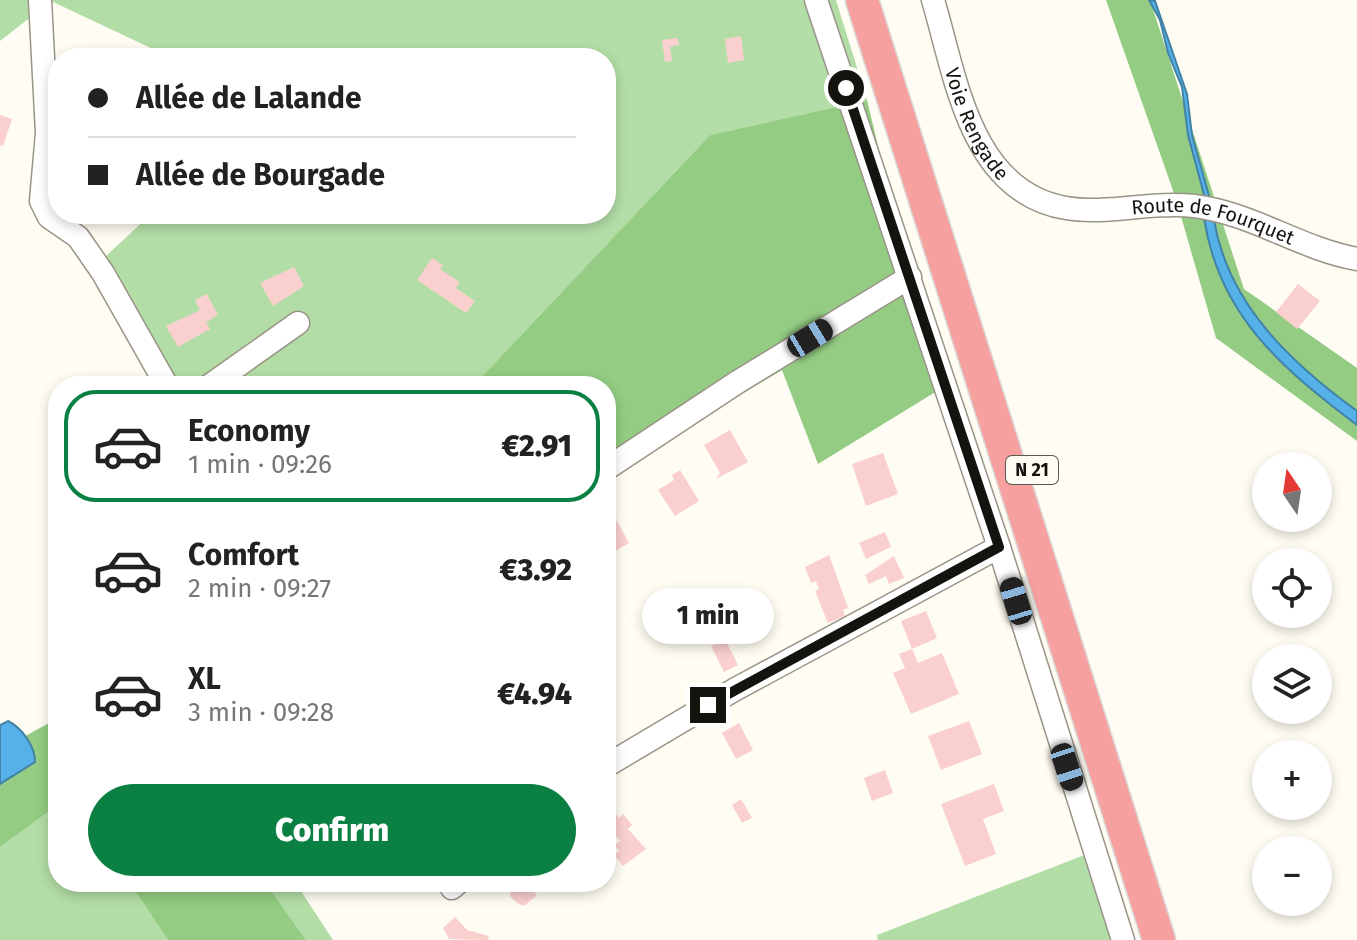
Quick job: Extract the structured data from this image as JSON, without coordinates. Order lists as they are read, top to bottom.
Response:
{
  "streets": {
    "highway": ["N 21"],
    "street": ["Voie Rengade", "Route de Fourquet"]
  },
  "crossings": [
    ["Voie Rengade", "Route de Fourquet"]
  ],
  "north": "top",
  "page": {
    "banner": ["Allée de Lalande", "Allée de Bourgade"],
    "list": [
      {
        "name": "Economy",
        "note": "1 min · 09:26",
        "value": "€2.91"
      },
      {
        "name": "Comfort",
        "note": "2 min · 09:27",
        "value": "€3.92"
      },
      {
        "name": "XL",
        "note": "3 min · 09:28",
        "value": "€4.94"
      }
    ],
    "map_buttons": ["+", "−"],
    "bubble": "1 min",
    "buttons": "Confirm"
  }
}
